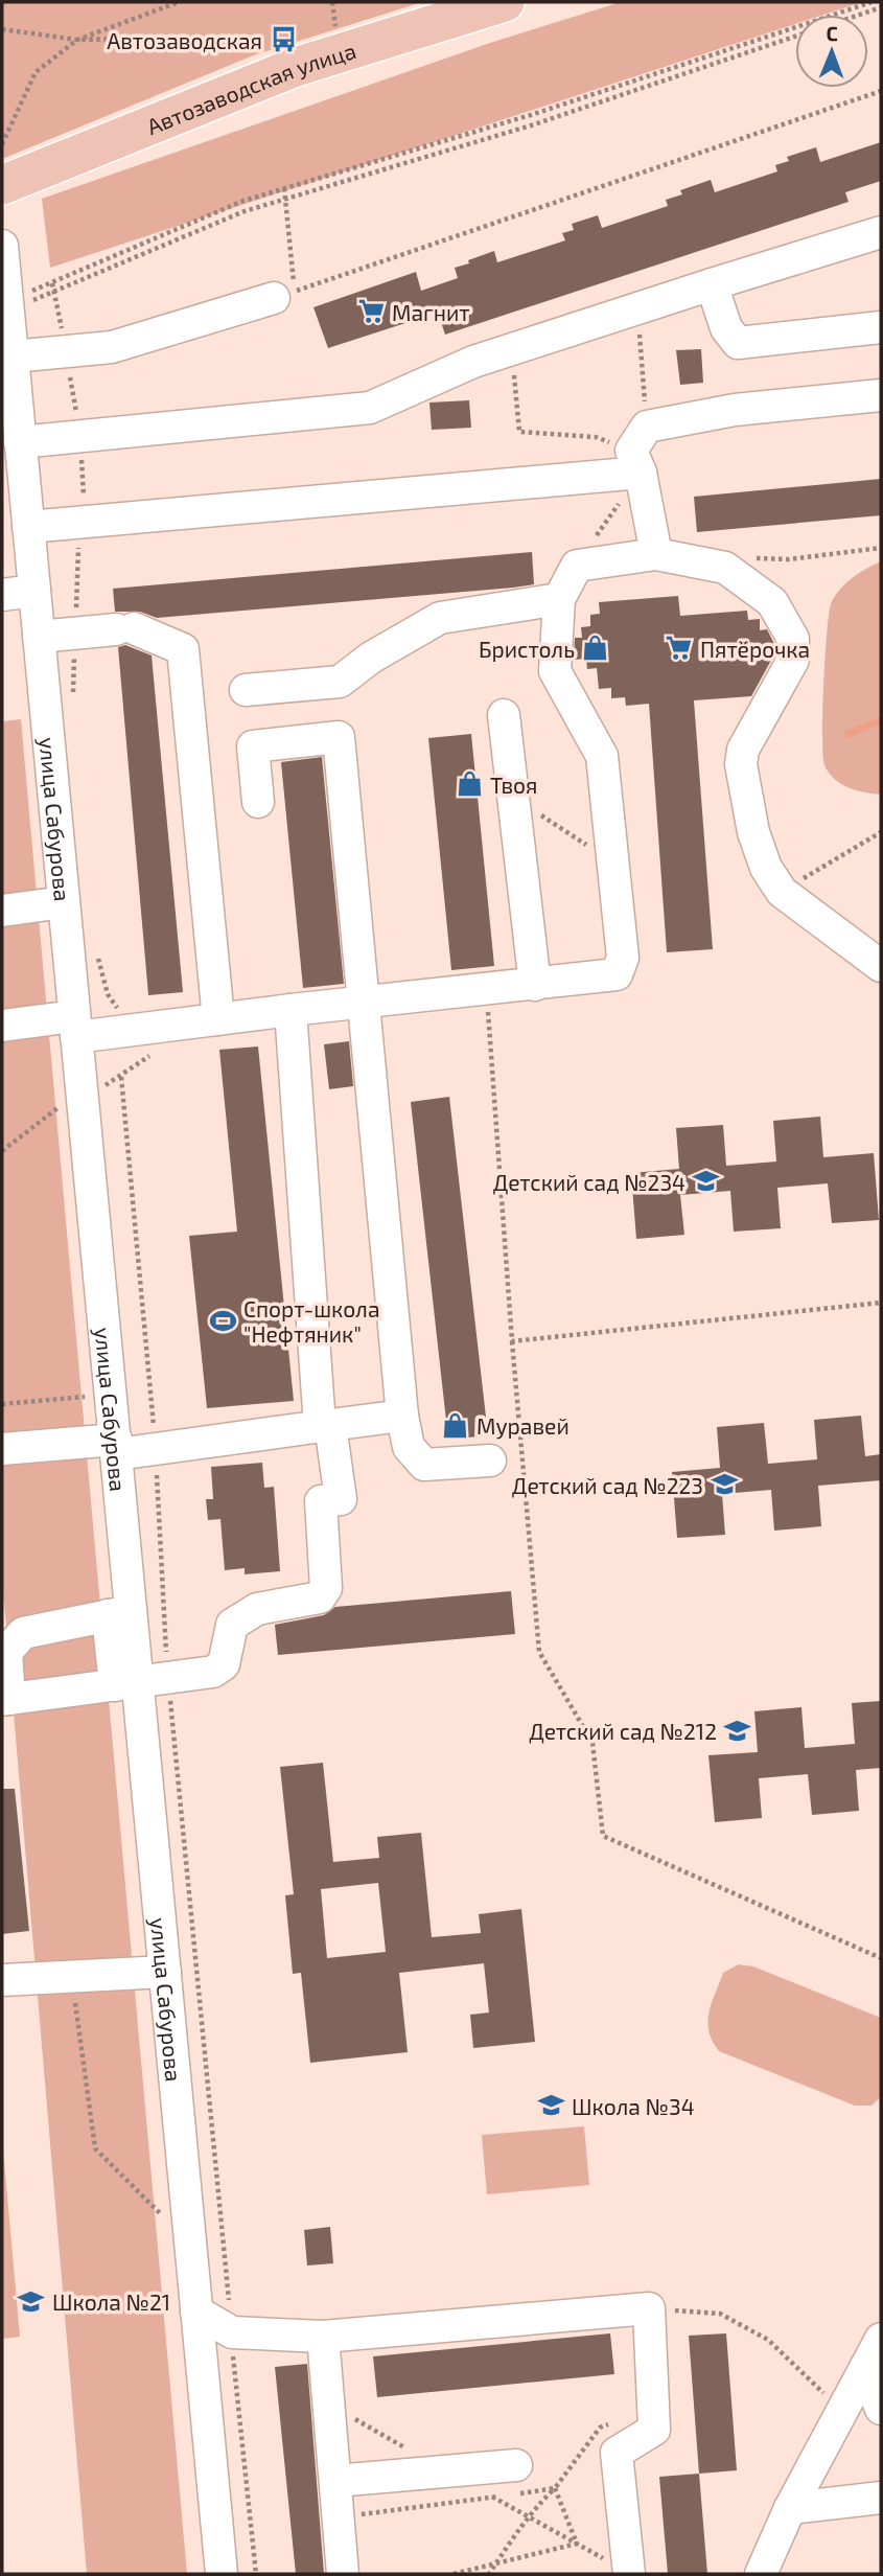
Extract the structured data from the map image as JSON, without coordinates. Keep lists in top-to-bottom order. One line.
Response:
{"streets":{"main road":["Автозаводская улица"],"street":["улица Сабурова"]},"places":{"bus stop":["Автозаводская"],"supermarket":["Магнит","Пятёрочка"],"shop":["Бристоль","Твоя","Муравей"],"school or university":["Детский сад №234","Детский сад №223","Детский сад №212","Школа №34","Школа №21"],"sports":["Спорт-школа \"Нефтяник\""]},"north":"top"}
